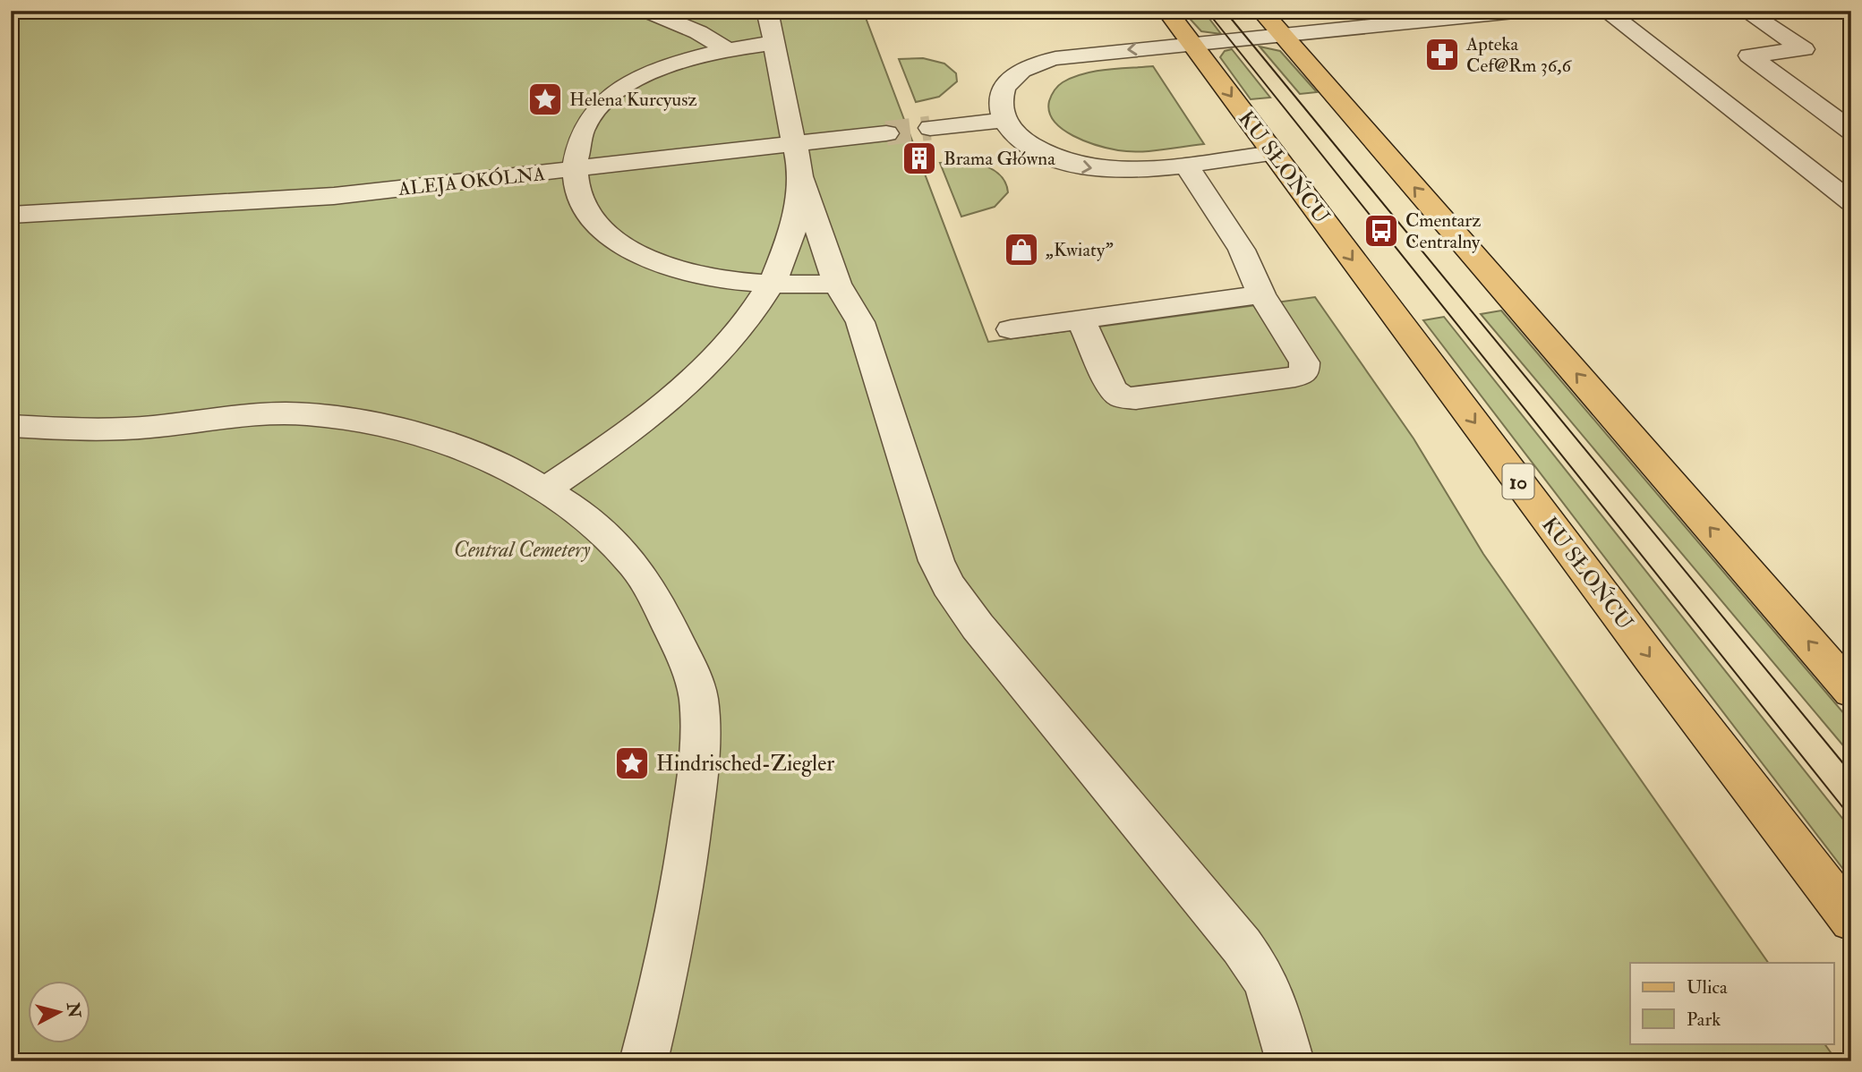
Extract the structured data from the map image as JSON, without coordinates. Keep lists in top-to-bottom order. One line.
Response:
{"streets":{"main road":["KU SŁOŃCU","10"],"street":["ALEJA OKÓLNA"]},"parks":["Central Cemetery"],"places":{"pharmacy":["Apteka Cef@Rm 36,6"],"place":["Helena Kurcyusz","Hindrisched-Ziegler"],"building":["Brama Główna"],"bus stop":["Cmentarz Centralny"],"shop":["„Kwiaty”"]},"legend":["Ulica","Park"],"north":"right"}
